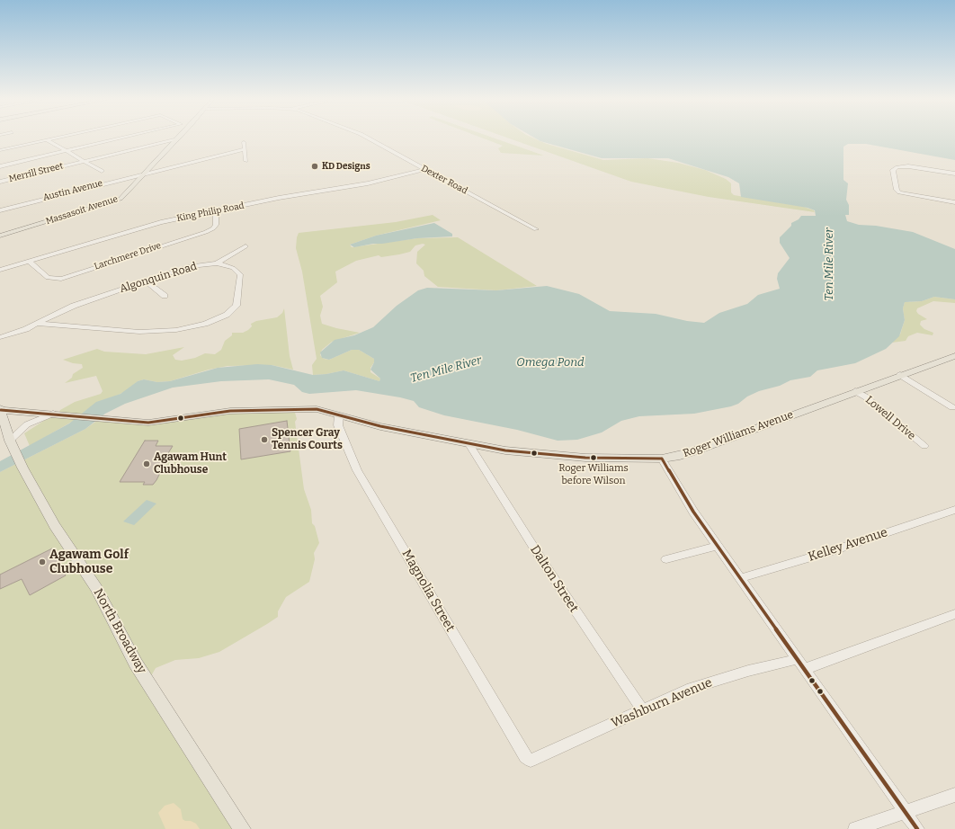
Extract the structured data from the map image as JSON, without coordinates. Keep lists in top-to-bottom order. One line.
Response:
{"streets":{"main road":["Massasoit Avenue","Roger Williams Avenue","North Broadway"],"street":["Merrill Street","Dexter Road","Austin Avenue","King Philip Road","Larchmere Drive","Algonquin Road","Lowell Drive","Kelley Avenue","Dalton Street","Magnolia Street","Washburn Avenue"]},"crossings":[["Merrill Street","Massasoit Avenue"],["Dexter Road","King Philip Road"],["Austin Avenue","Massasoit Avenue"],["King Philip Road","Larchmere Drive"],["Lowell Drive","Roger Williams Avenue"],["Roger Williams Avenue","Dalton Street"],["Roger Williams Avenue","Magnolia Street"],["Roger Williams Avenue","North Broadway"],["Dalton Street","Washburn Avenue"],["Magnolia Street","Washburn Avenue"]],"water":["Ten Mile River","Omega Pond"],"places":["KD Designs","Spencer Gray Tennis Courts","Roger Williams before Wilson","Agawam Hunt Clubhouse","Agawam Golf Clubhouse"]}
